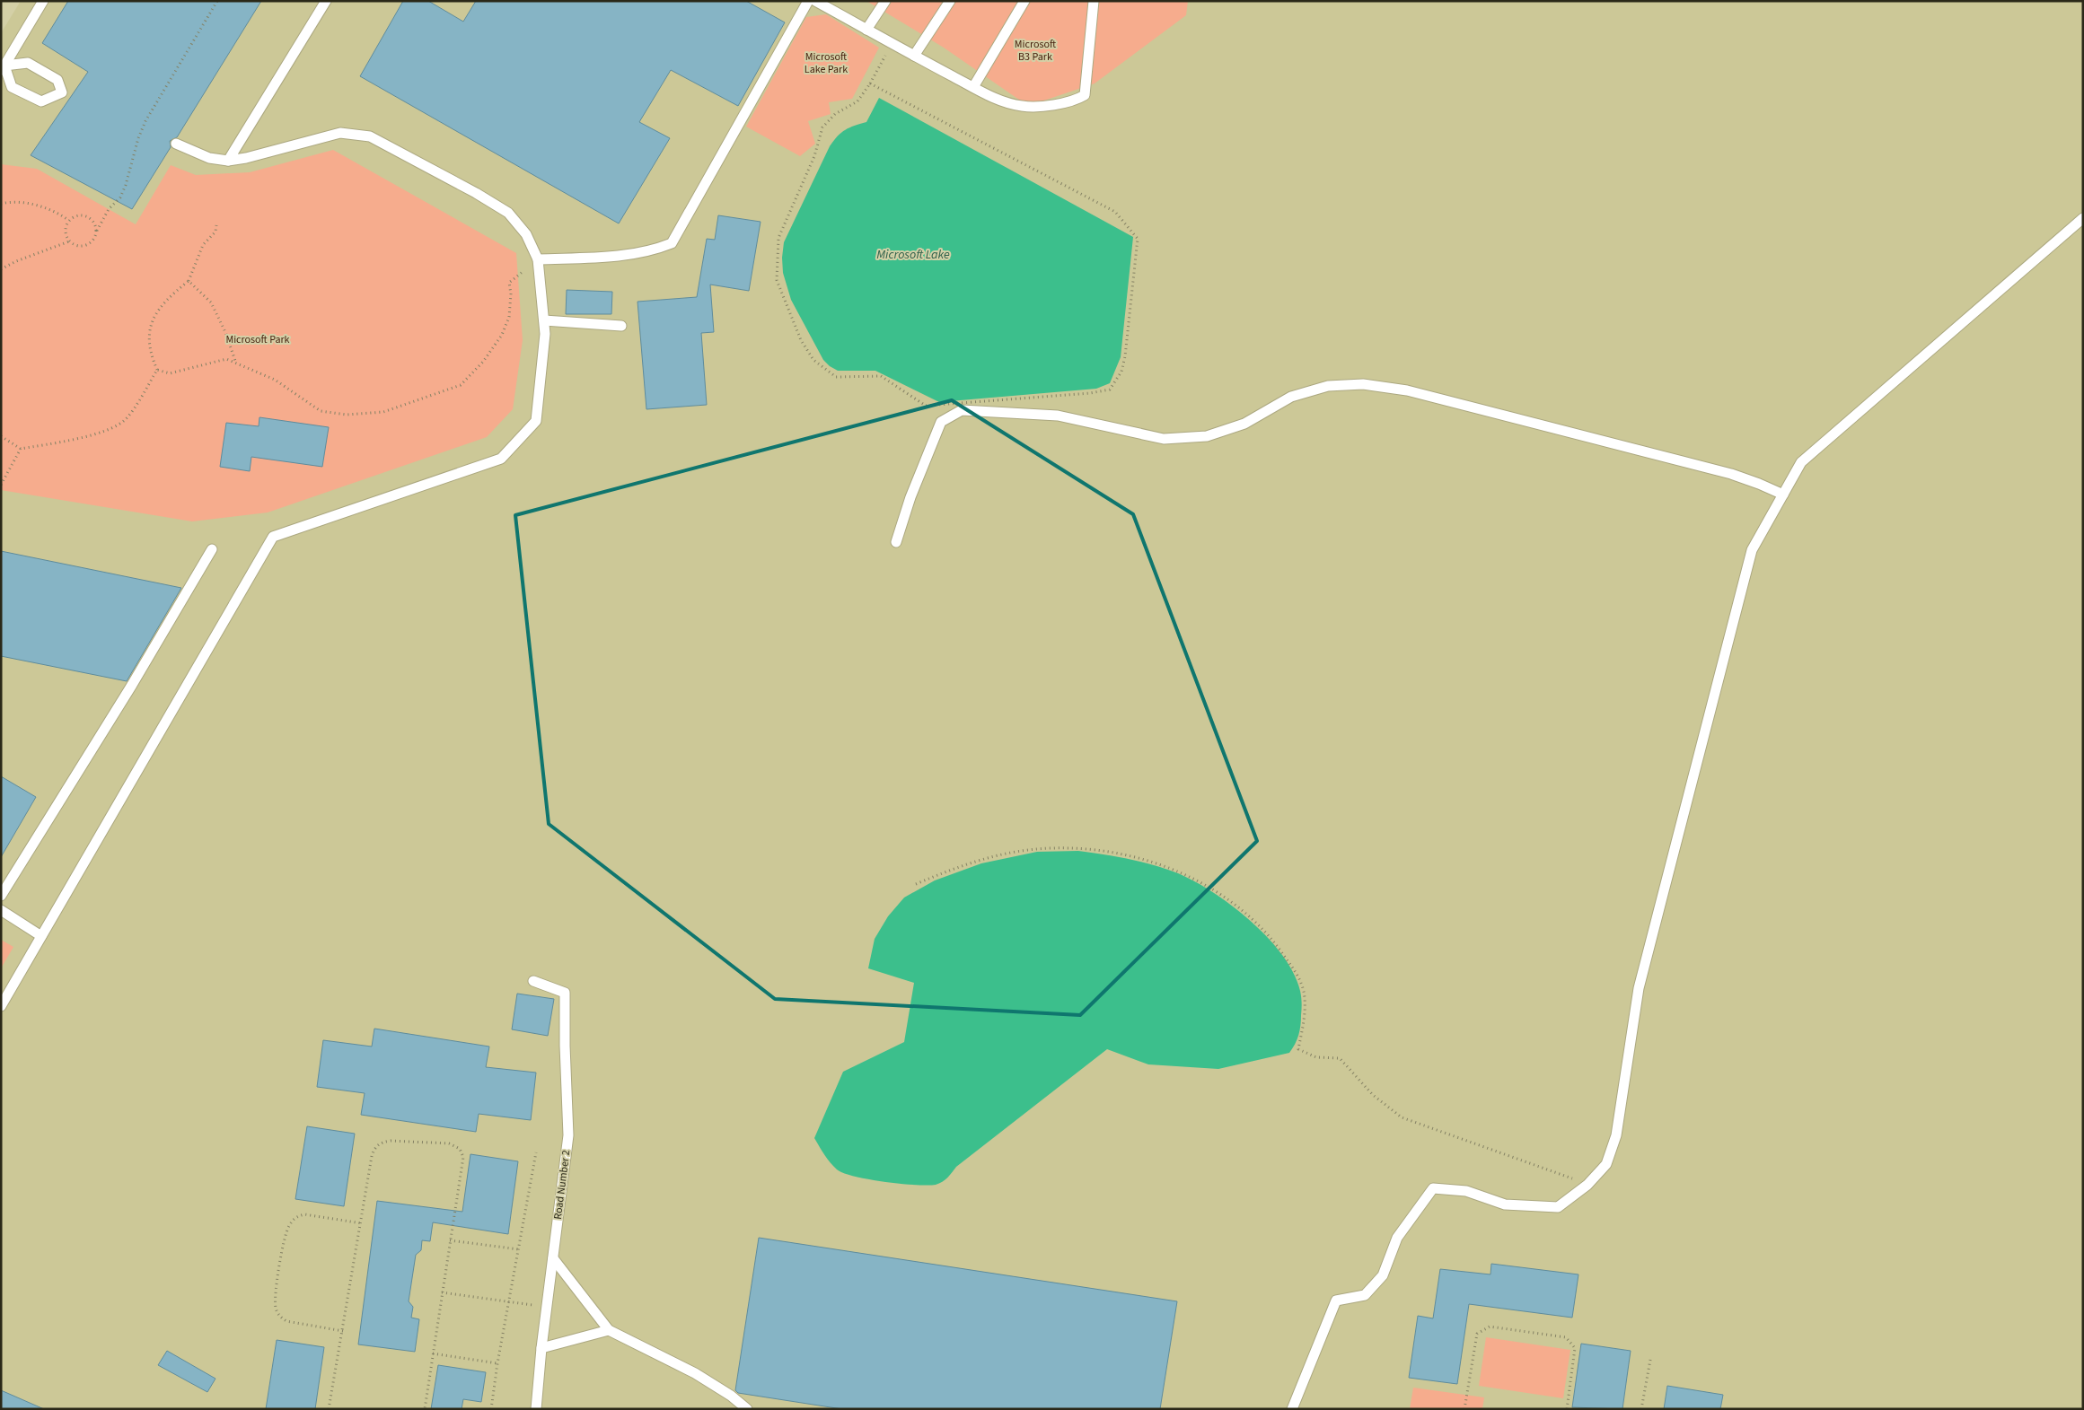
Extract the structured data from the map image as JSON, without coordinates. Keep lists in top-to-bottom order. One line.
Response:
{"streets":{"lane":["Road Number 2"]},"water":["Microsoft Lake"],"parks":["Microsoft B3 Park","Microsoft Lake Park","Microsoft Park"]}
